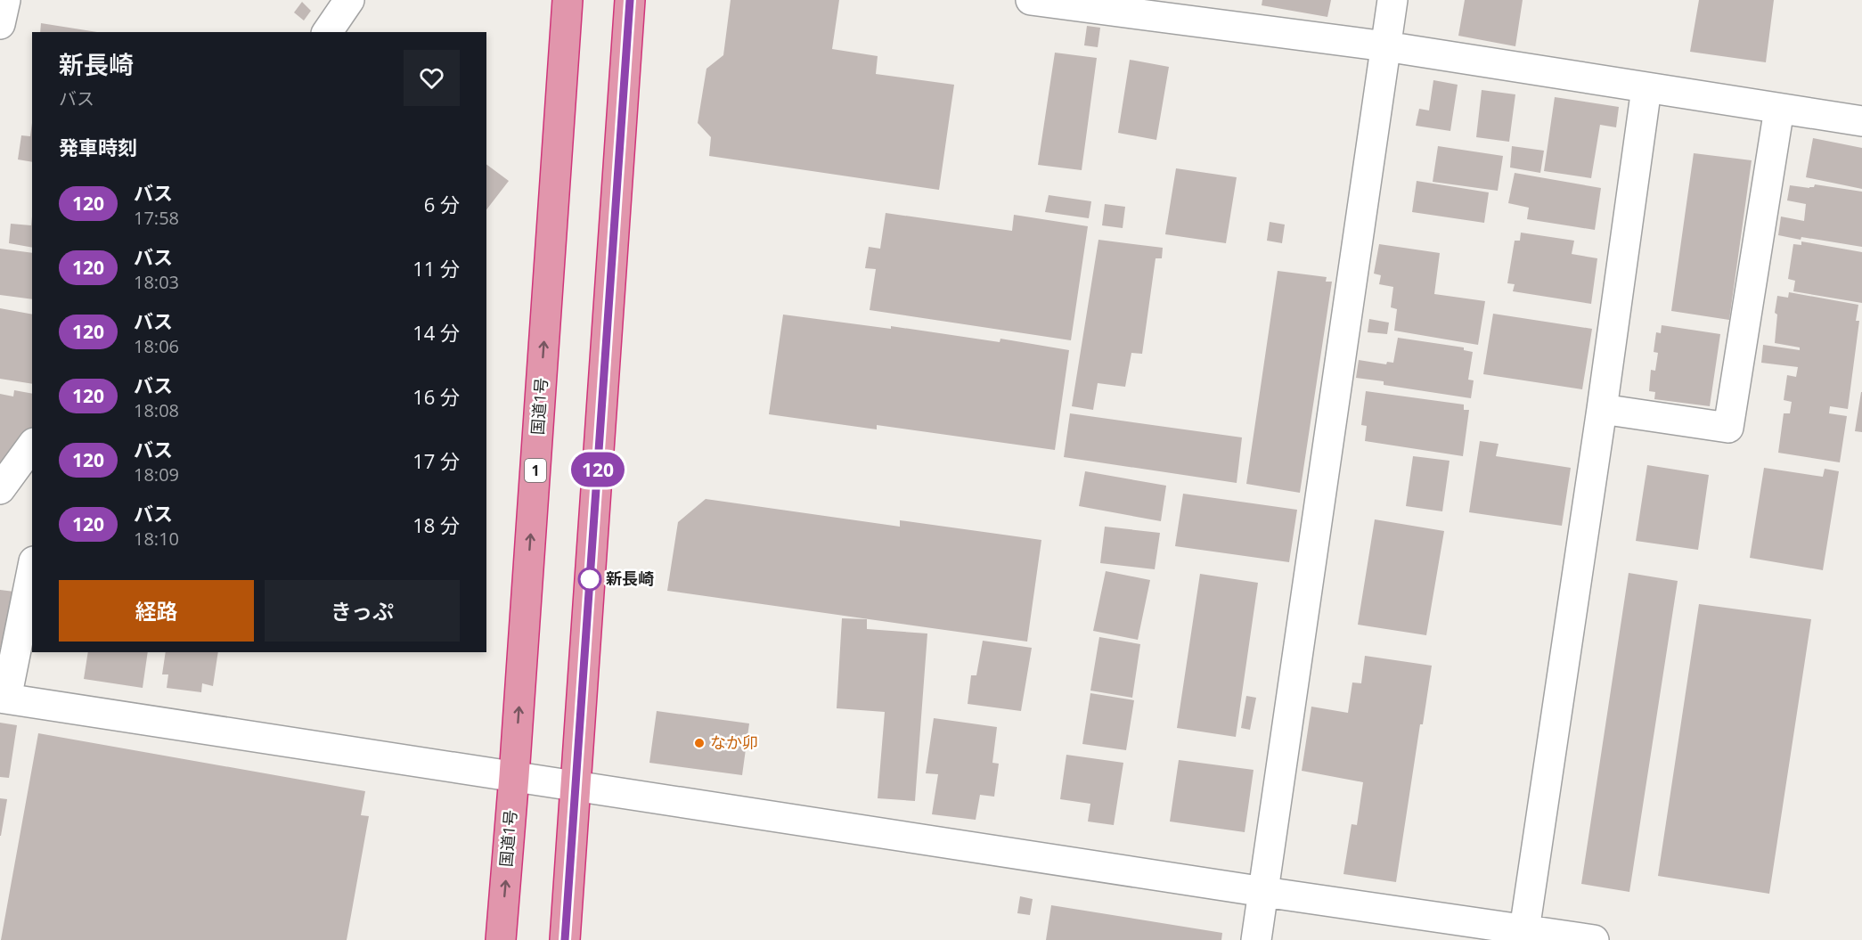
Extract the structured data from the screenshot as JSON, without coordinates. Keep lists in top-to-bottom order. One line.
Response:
{"streets":{"highway":["国道1号","1"]},"places":["新長崎","なか卯"],"lines":["bus line 120"],"page":{"on_map":"120","heading":[["新長崎","バス"],"発車時刻"],"list":[{"mark":"120","name":"バス","note":"17:58","value":"6 分"},{"mark":"120","name":"バス","note":"18:03","value":"11 分"},{"mark":"120","name":"バス","note":"18:06","value":"14 分"},{"mark":"120","name":"バス","note":"18:08","value":"16 分"},{"mark":"120","name":"バス","note":"18:09","value":"17 分"},{"mark":"120","name":"バス","note":"18:10","value":"18 分"}],"buttons":["経路","きっぷ"]}}
